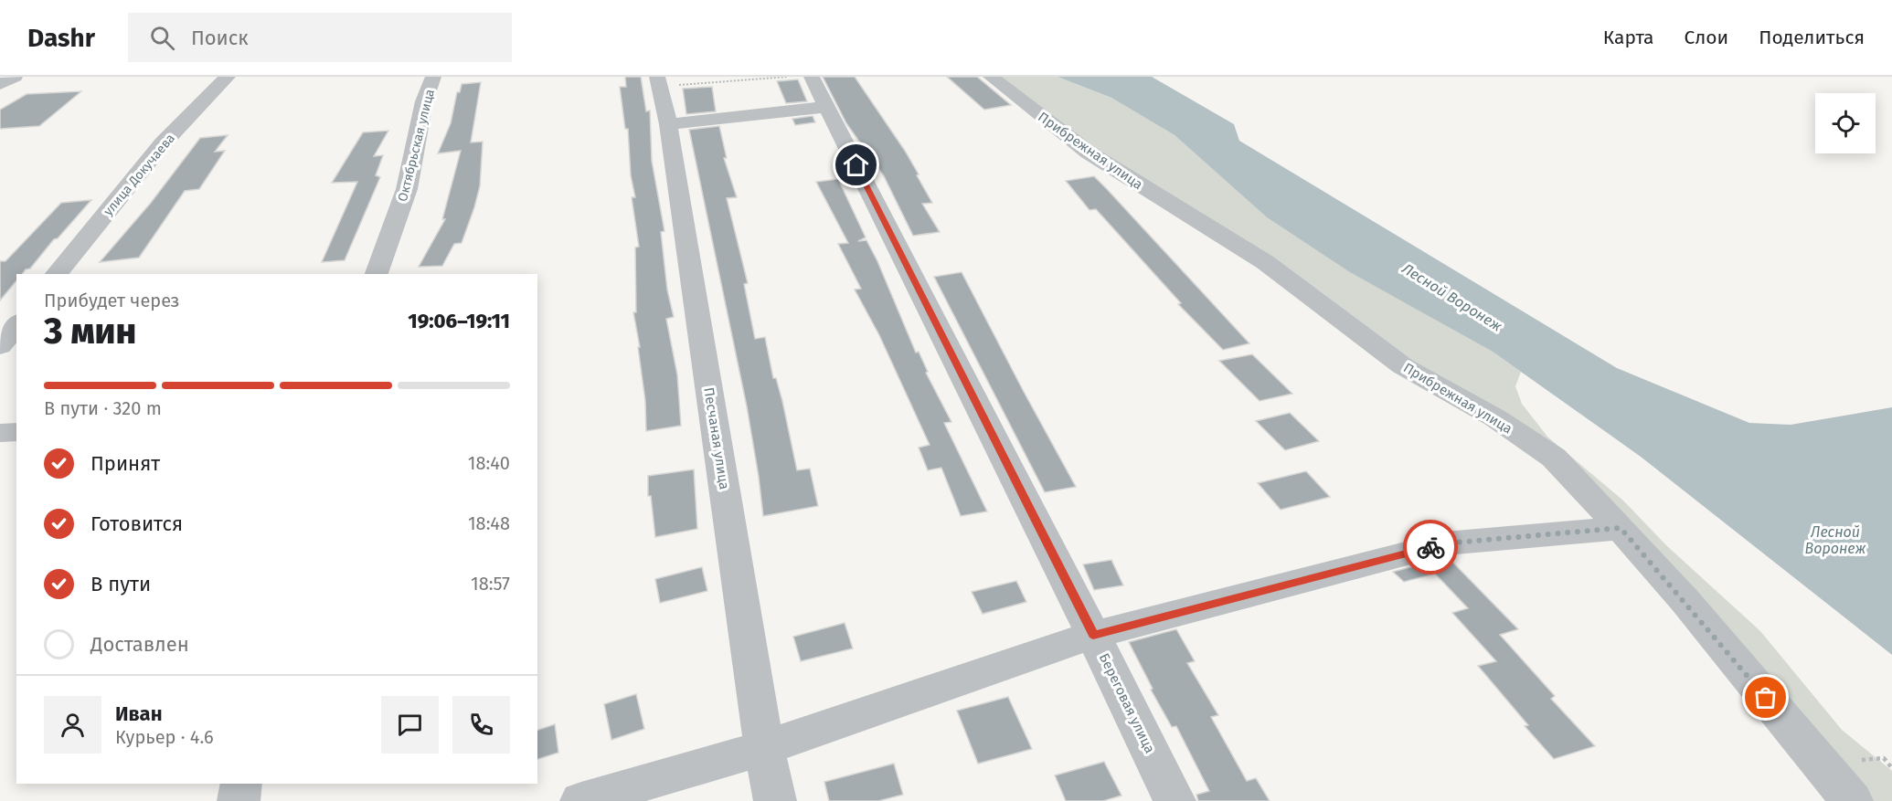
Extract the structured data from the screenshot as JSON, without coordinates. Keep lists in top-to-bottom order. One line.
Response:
{"streets":{"street":["Октябрьская улица","Прибрежная улица","улица Докучаева","Песчаная улица","Береговая улица"]},"water":["Лесной Воронеж"],"page":{"header":"Dashr","search":"Поиск","nav":["Карта","Слои","Поделиться"],"heading":["3 мин","Прибудет через","19:06–19:11"],"panel":["Иван","Курьер · 4.6"],"bar":"В пути · 320 m","list":[["Принят","18:40"],["Готовится","18:48"],["В пути","18:57"],"Доставлен"]}}
